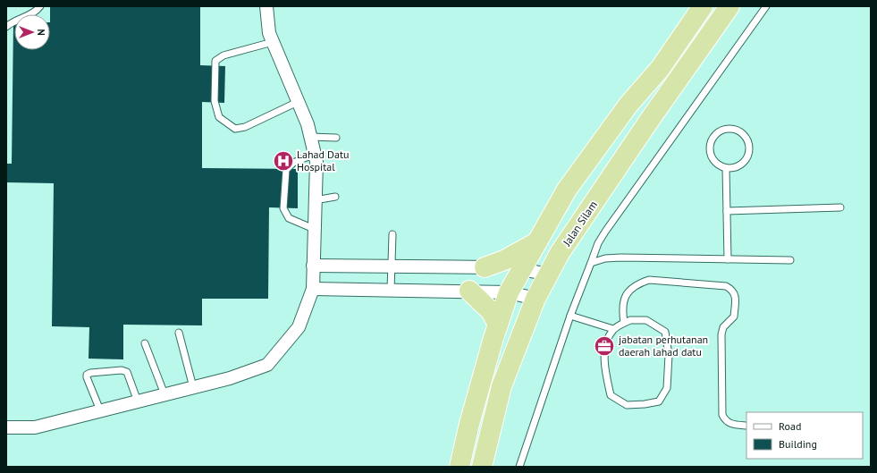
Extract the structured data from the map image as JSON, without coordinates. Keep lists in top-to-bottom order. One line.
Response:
{"streets":{"highway":["Jalan Silam"]},"places":{"hospital":["Lahad Datu Hospital"],"office":["jabatan perhutanan daerah lahad datu"]},"legend":["Road","Building"],"north":"right"}
